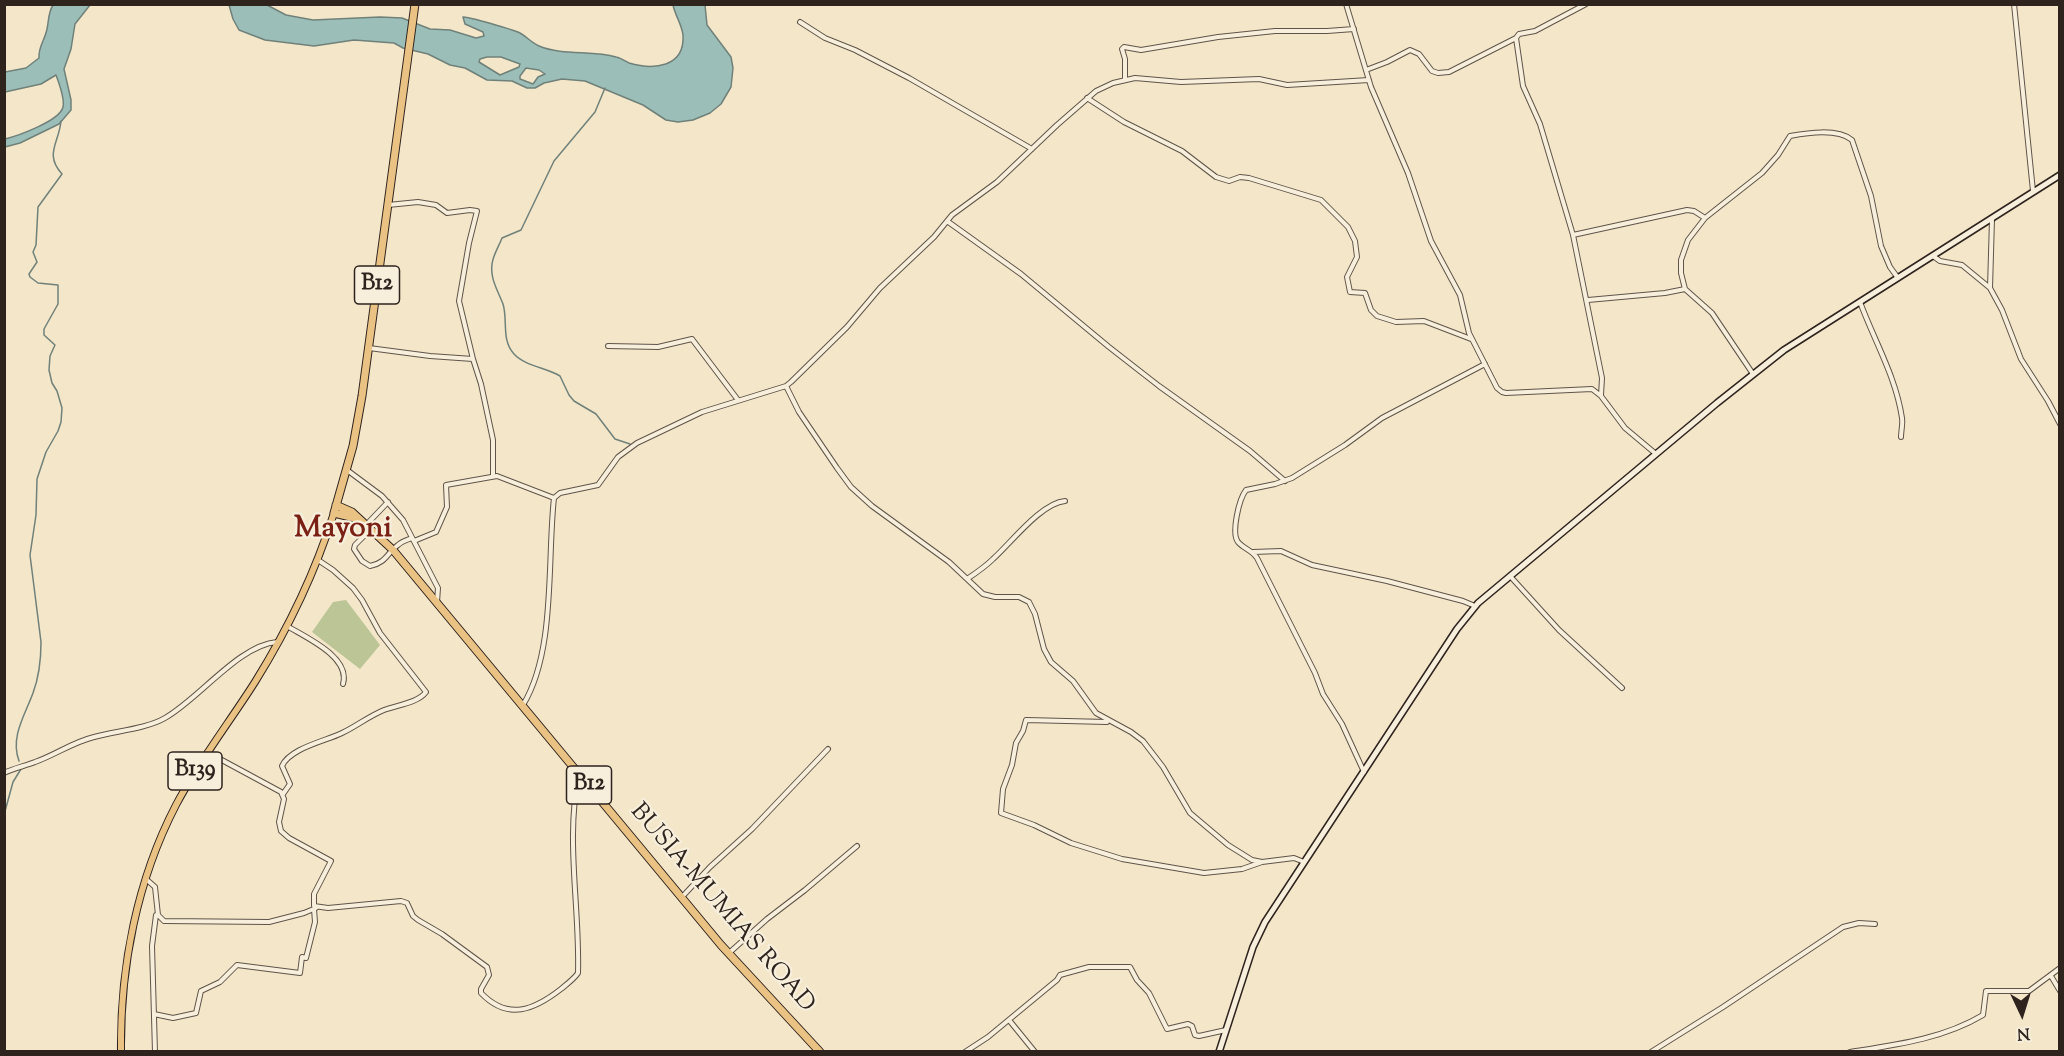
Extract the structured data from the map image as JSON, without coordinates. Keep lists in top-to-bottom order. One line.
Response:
{"streets":{"highway":["B12","BUSIA-MUMIAS ROAD"],"main road":["B139"]},"crossings":[["B12","B139"],["B12","BUSIA-MUMIAS ROAD"],["B139","BUSIA-MUMIAS ROAD"]],"districts":["Mayoni"],"north":"bottom"}
